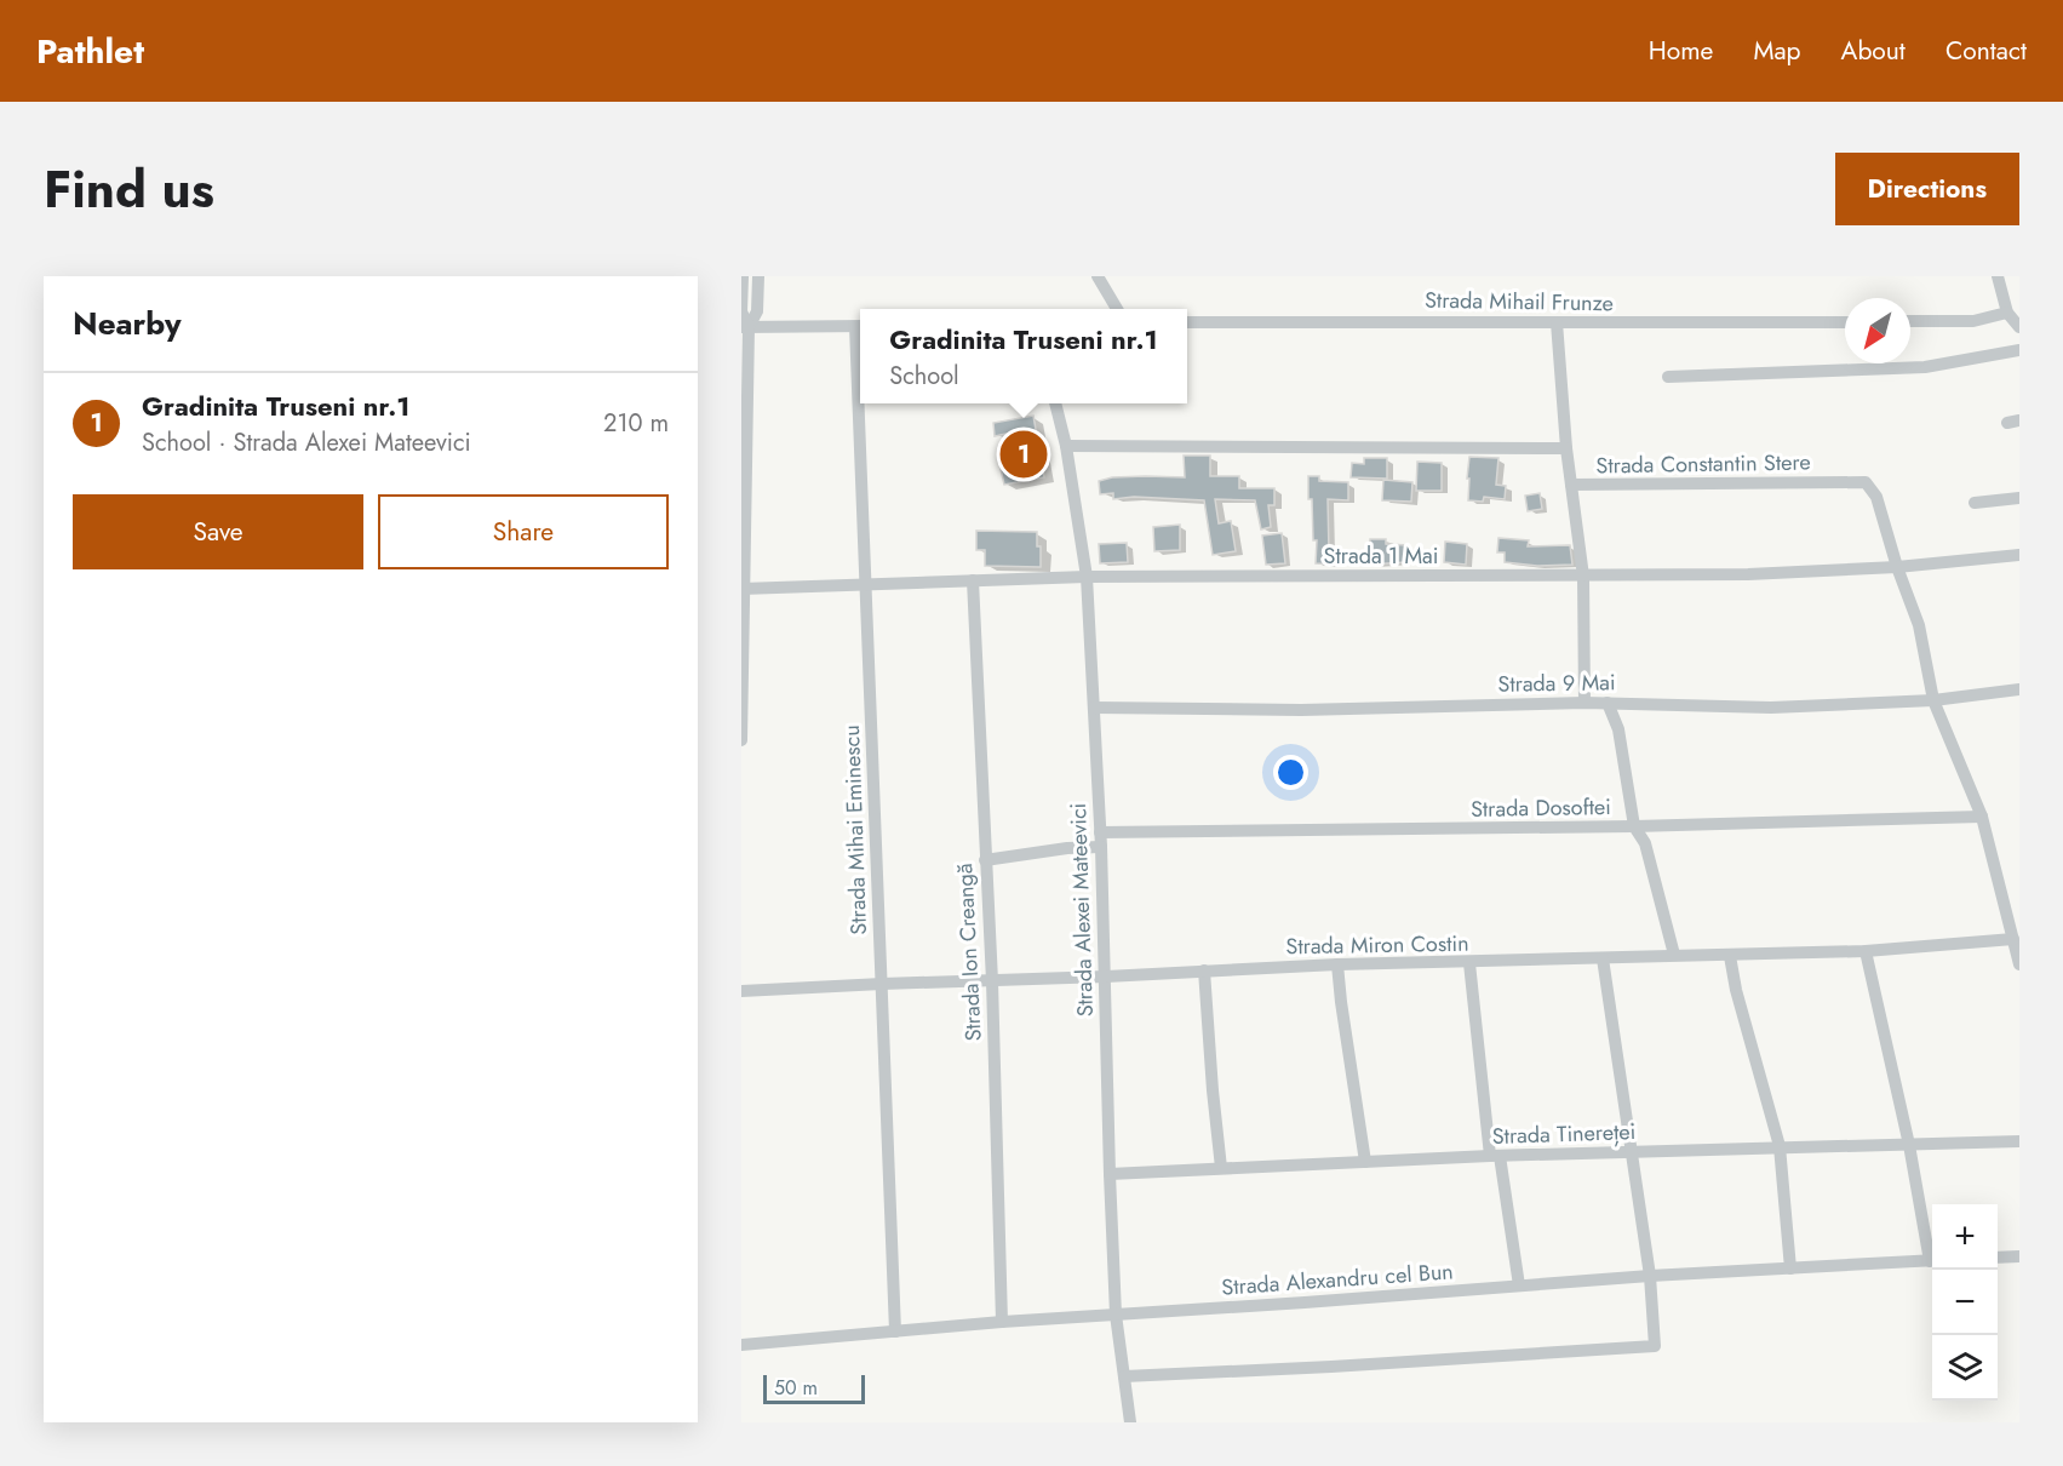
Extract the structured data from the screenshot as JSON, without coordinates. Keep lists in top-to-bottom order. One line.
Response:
{"streets":{"street":["Strada Mihail Frunze","Strada Constantin Stere","Strada 1 Mai","Strada 9 Mai","Strada Dosoftei","Strada Mihai Eminescu","Strada Alexei Mateevici","Strada Miron Costin","Strada Ion Creangă","Strada Tinereței","Strada Alexandru cel Bun"]},"crossings":[["Strada Constantin Stere","Strada 1 Mai"],["Strada Constantin Stere","Strada 9 Mai"],["Strada Constantin Stere","Strada Dosoftei"],["Strada Constantin Stere","Strada Alexei Mateevici"],["Strada Constantin Stere","Strada Miron Costin"],["Strada 1 Mai","Strada Mihai Eminescu"],["Strada 1 Mai","Strada Alexei Mateevici"],["Strada 1 Mai","Strada Ion Creangă"],["Strada 9 Mai","Strada Alexei Mateevici"],["Strada Dosoftei","Strada Alexei Mateevici"],["Strada Mihai Eminescu","Strada Miron Costin"],["Strada Mihai Eminescu","Strada Alexandru cel Bun"],["Strada Alexei Mateevici","Strada Miron Costin"],["Strada Alexei Mateevici","Strada Tinereței"],["Strada Alexei Mateevici","Strada Alexandru cel Bun"],["Strada Miron Costin","Strada Ion Creangă"],["Strada Ion Creangă","Strada Alexandru cel Bun"]],"scale_bar":"50 m","north":"bottom left","page":{"header":"Pathlet","nav":["Home","Map","About","Contact"],"title":"Find us","buttons":["Directions",["Save","Share"]],"heading":"Nearby","popup":["Gradinita Truseni nr.1","School"],"list":[{"mark":"1","name":"Gradinita Truseni nr.1","note":"School · Strada Alexei Mateevici","value":"210 m"}],"pins":"1","map_buttons":["+","−"],"scale":"50 m"}}
